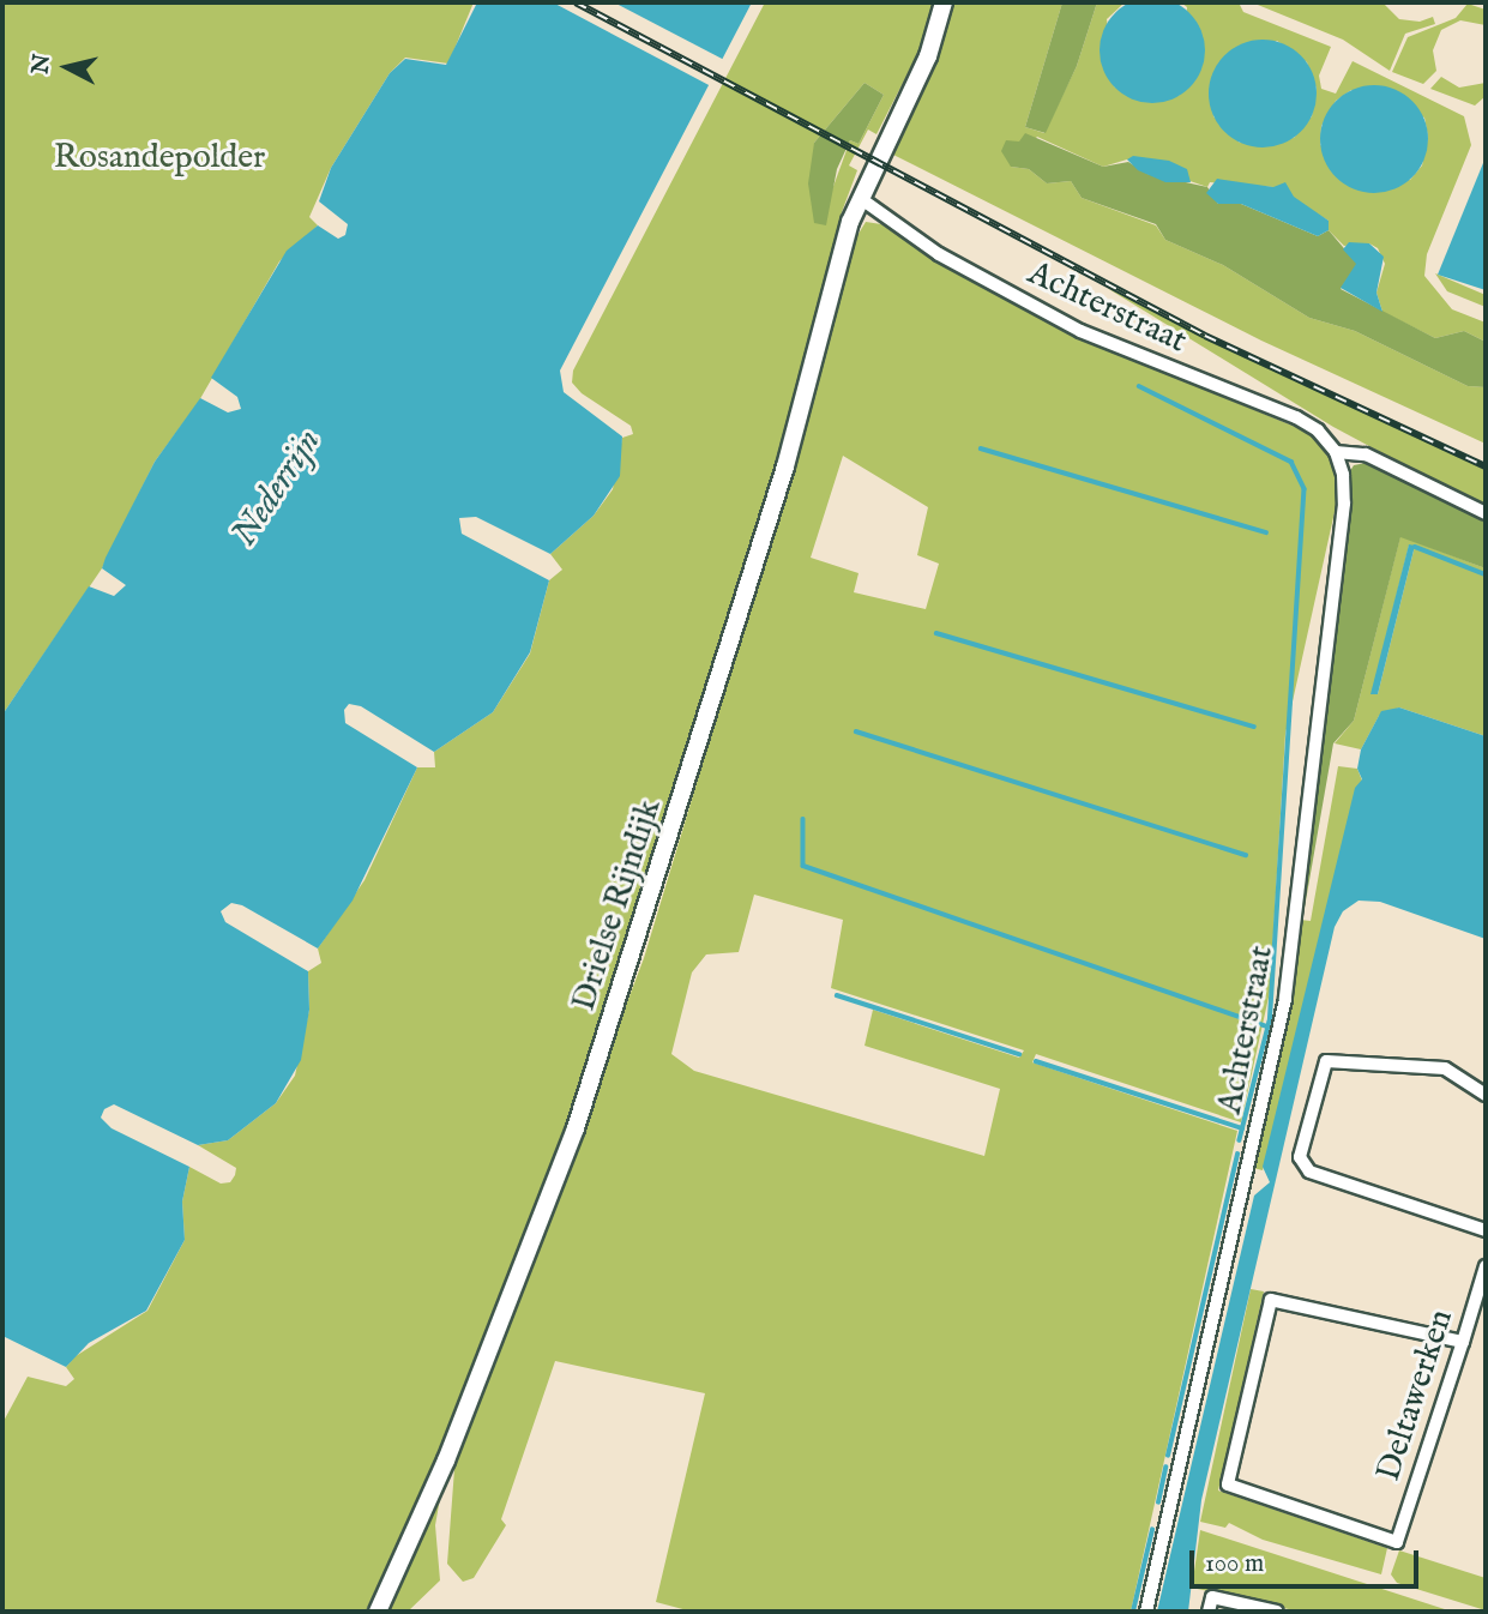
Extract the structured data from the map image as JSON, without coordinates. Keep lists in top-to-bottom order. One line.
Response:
{"streets":{"street":["Achterstraat","Drielse Rijndijk","Deltawerken"]},"crossings":[["Achterstraat","Drielse Rijndijk"]],"water":["Nederrijn"],"parks":["Rosandepolder"],"scale_bar":"100 m","north":"left"}
